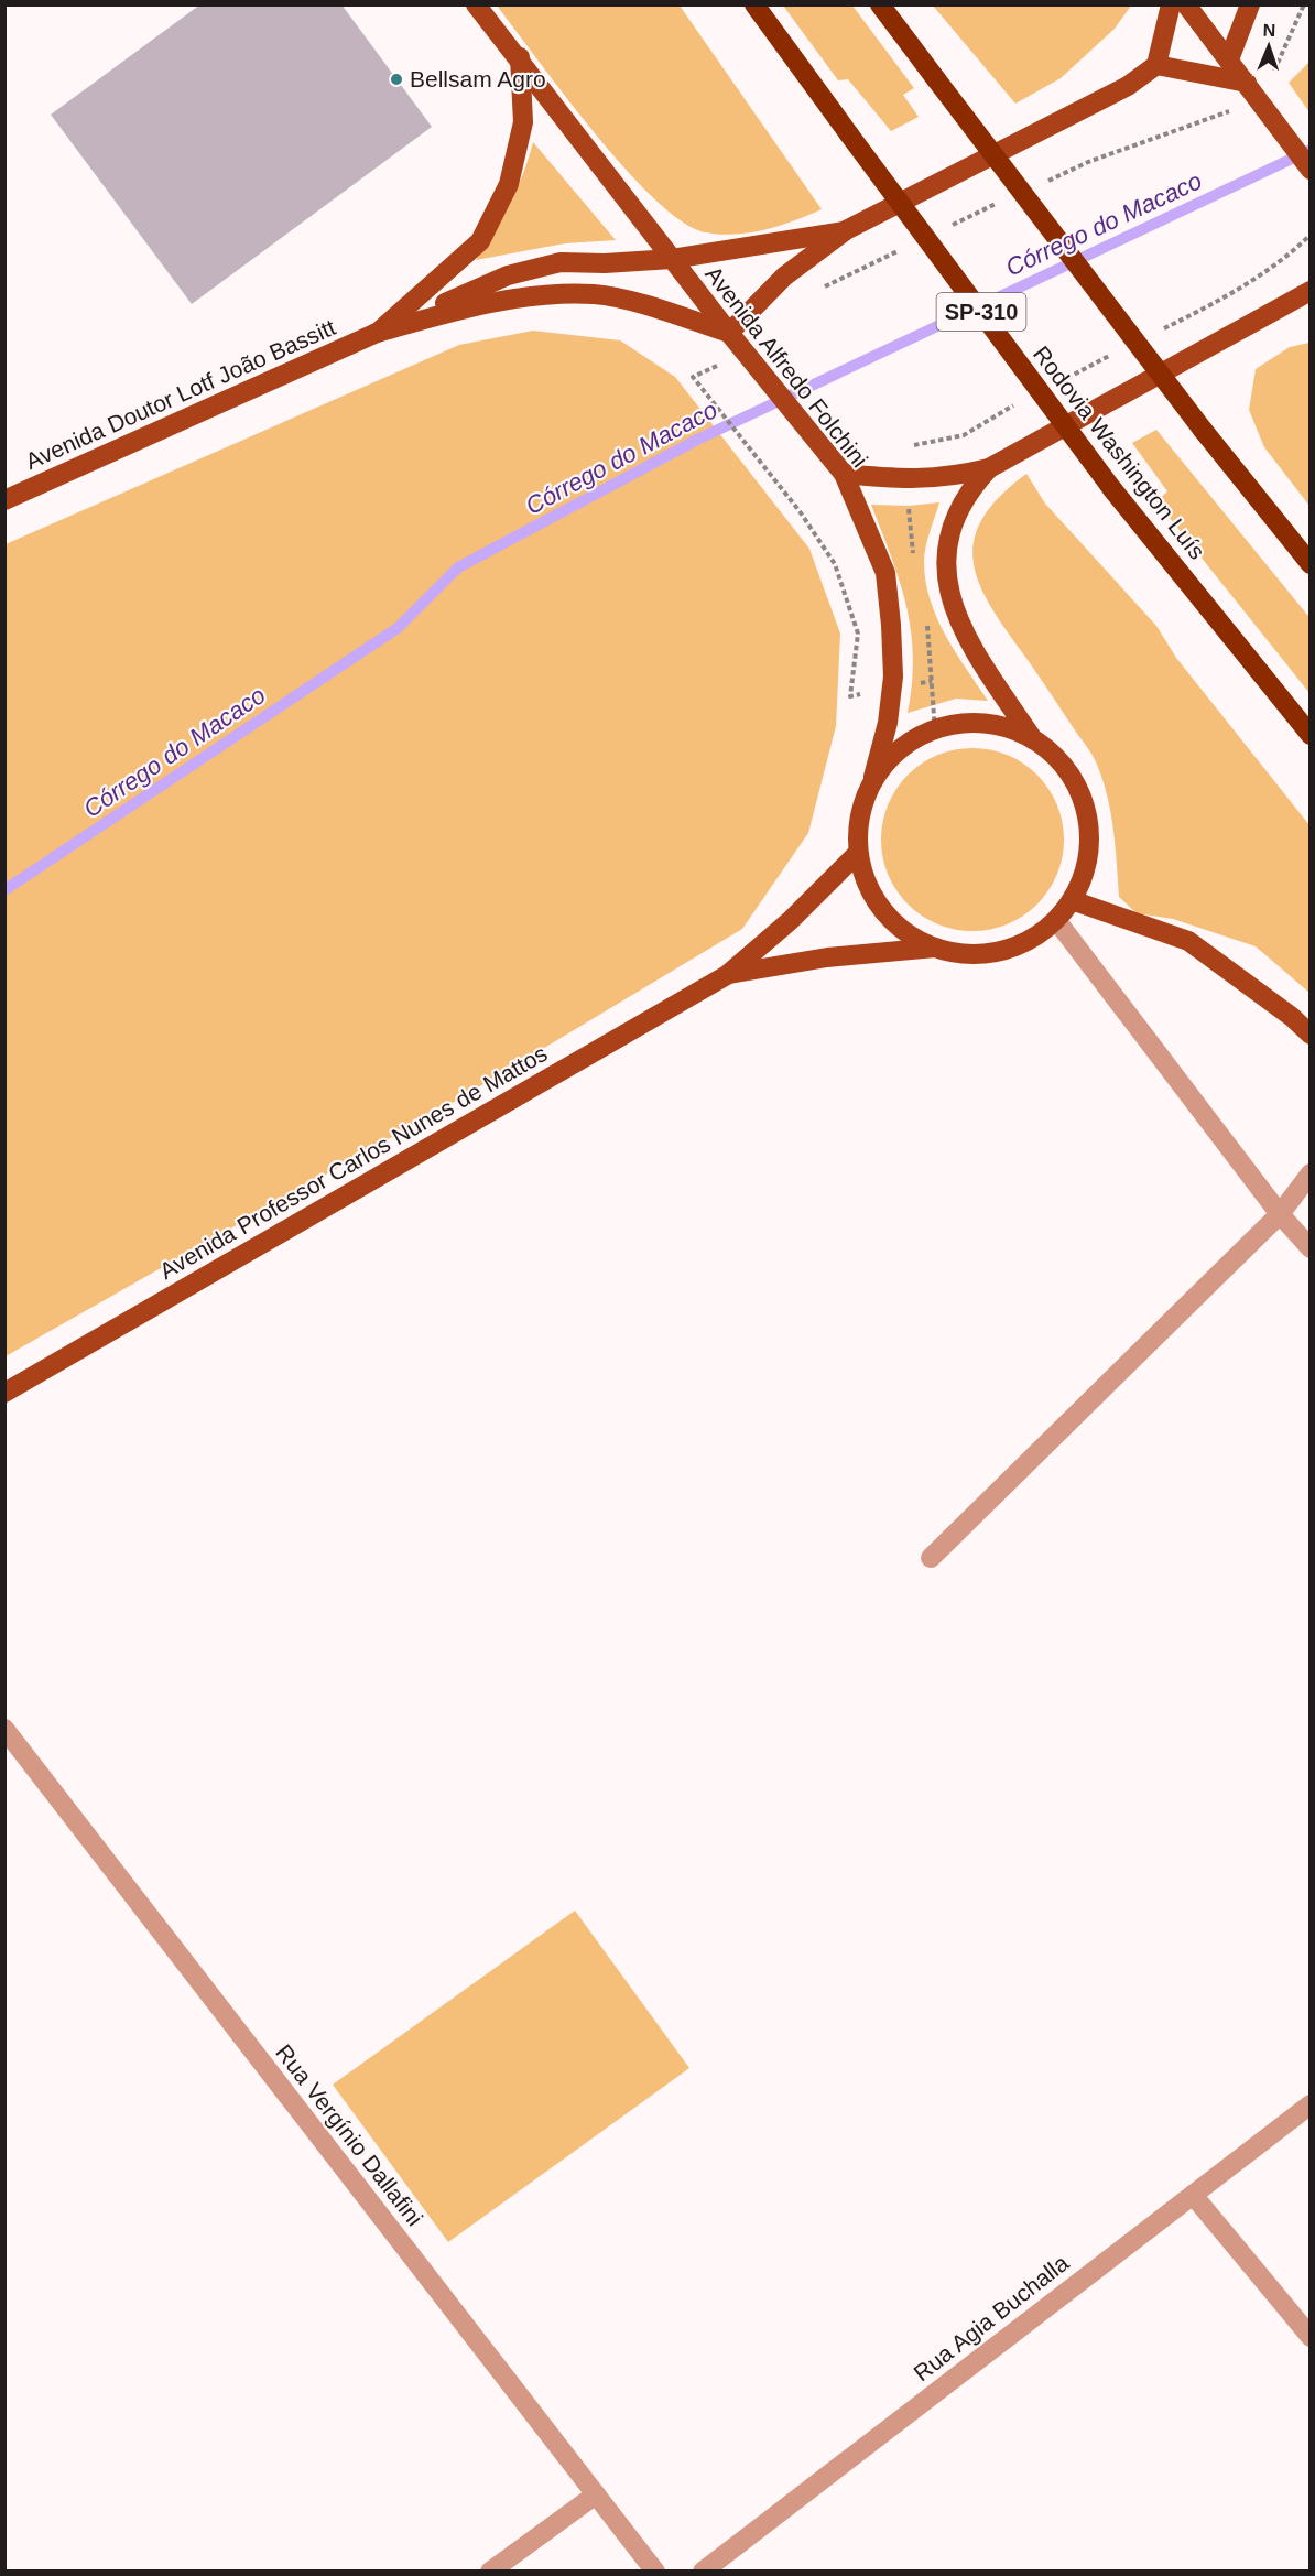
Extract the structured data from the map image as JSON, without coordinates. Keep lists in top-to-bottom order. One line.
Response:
{"streets":{"highway":["SP-310","Rodovia Washington Luís"],"main road":["Avenida Alfredo Folchini","Avenida Doutor Lotf João Bassitt","Avenida Professor Carlos Nunes de Mattos"],"street":["Rua Vergínio Dallafini","Rua Agia Buchalla"]},"crossings":[["Avenida Alfredo Folchini","Avenida Doutor Lotf João Bassitt"],["Avenida Alfredo Folchini","Avenida Professor Carlos Nunes de Mattos"]],"water":["Córrego do Macaco"],"places":["Bellsam Agro"],"north":"top"}
